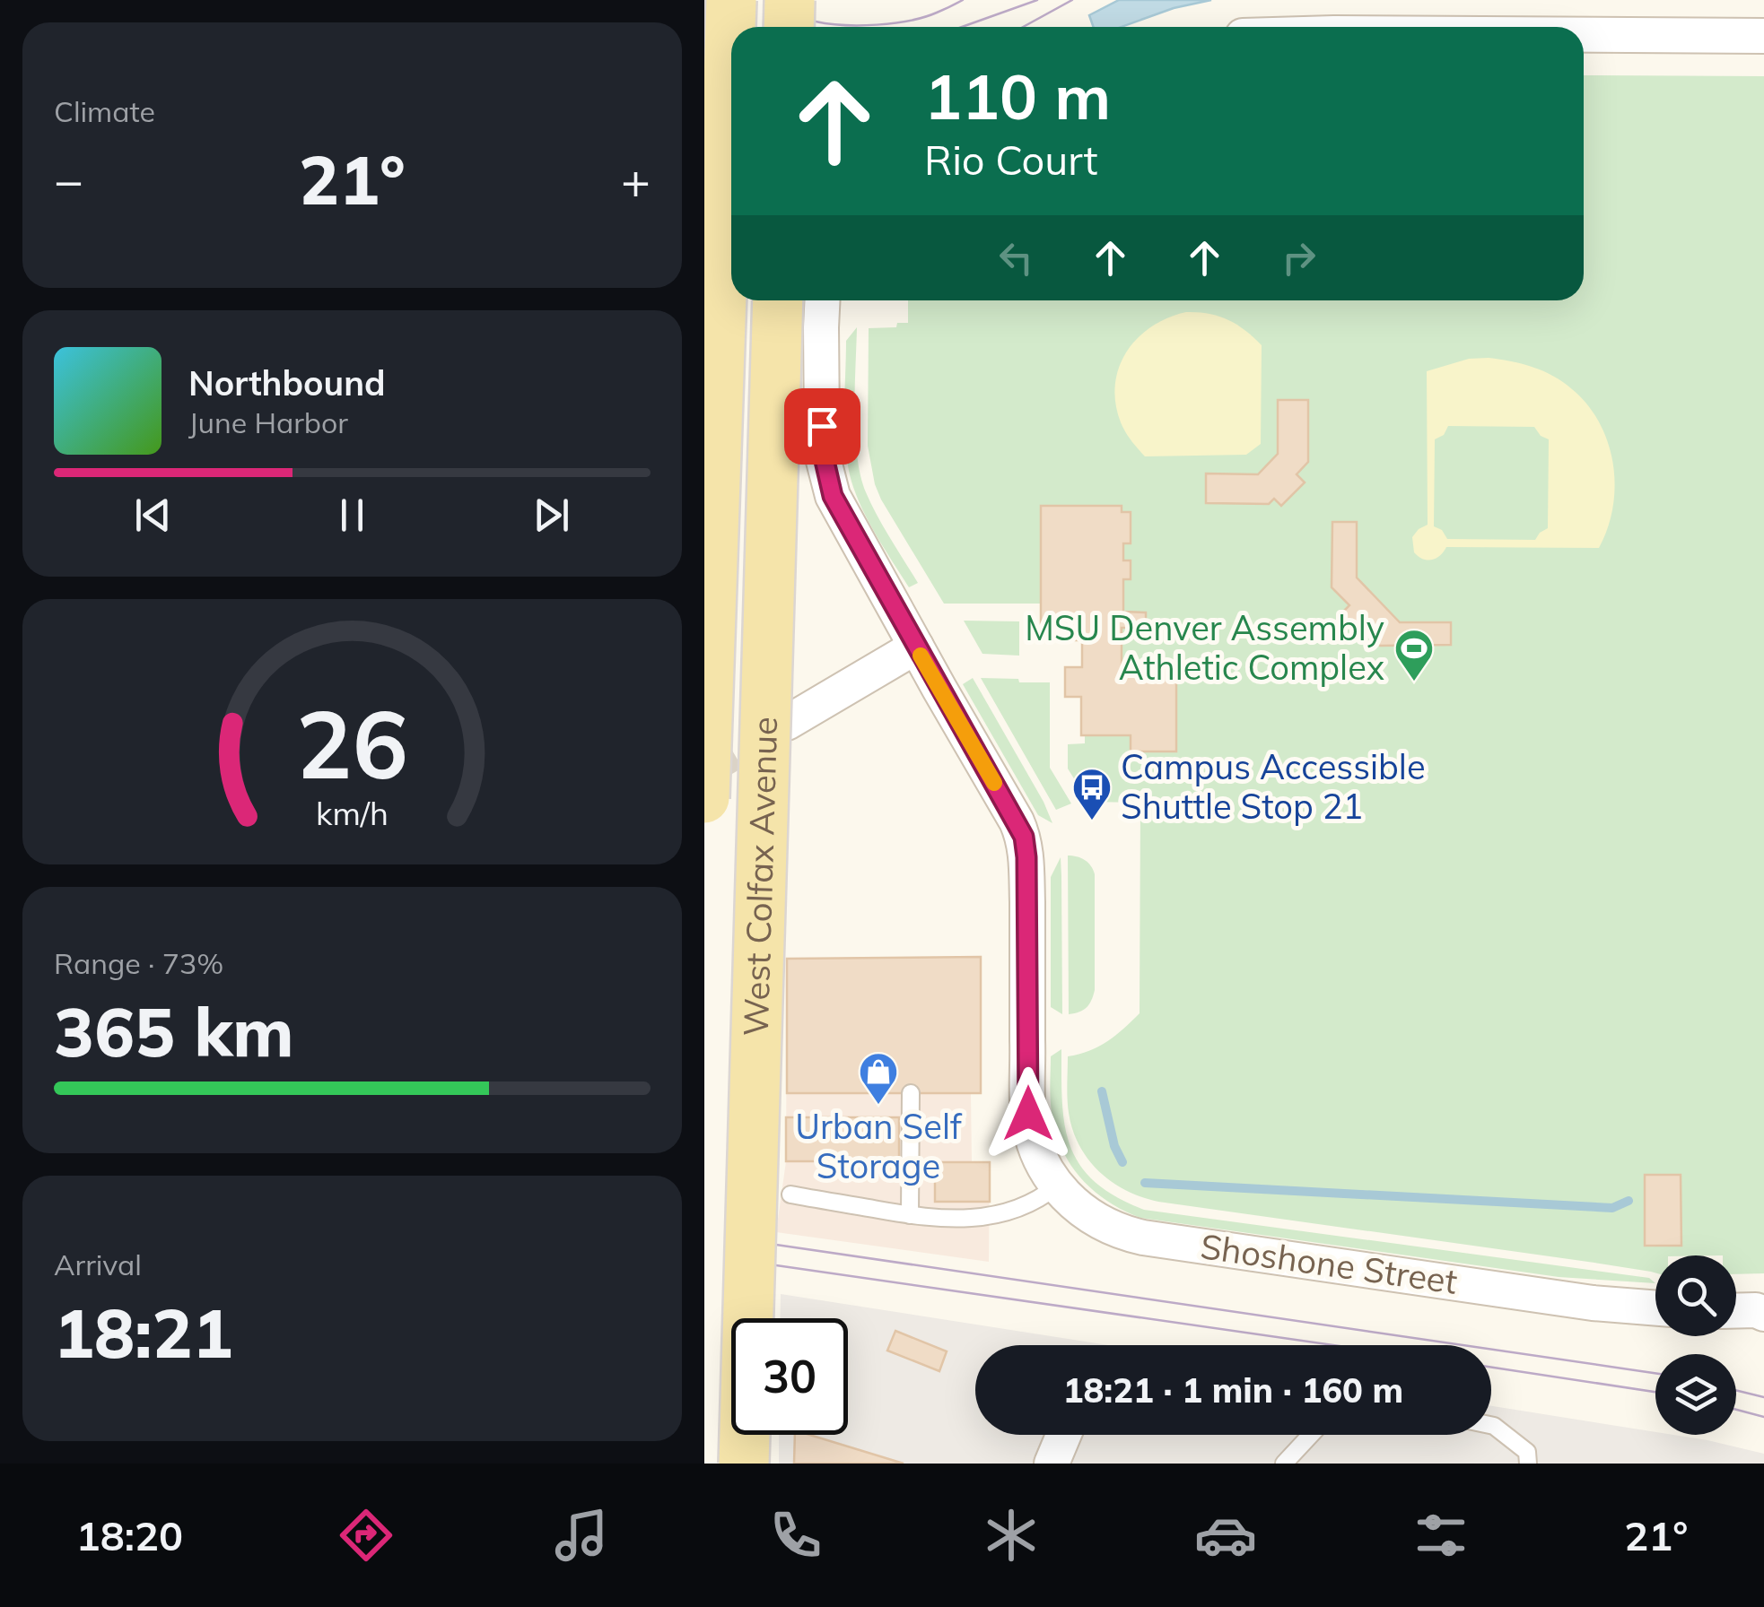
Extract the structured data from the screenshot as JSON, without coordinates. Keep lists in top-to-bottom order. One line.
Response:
{"streets":{"main road":["West Colfax Avenue"],"street":["Shoshone Street"]},"places":{"sports":["MSU Denver Assembly Athletic Complex"],"bus stop":["Campus Accessible Shuttle Stop 21"],"shop":["Urban Self Storage"]},"page":{"tile":["Climate",["Range · 73%","365 km"],["Arrival","18:21"]],"turn":["110 m","Rio Court"],"heat":["−","21°","+"],"song":["Northbound","June Harbor"],"limit":"30","trip":"18:21 · 1 min · 160 m","tabs":["18:20","21°"],"gauge":["26","km/h"]}}
